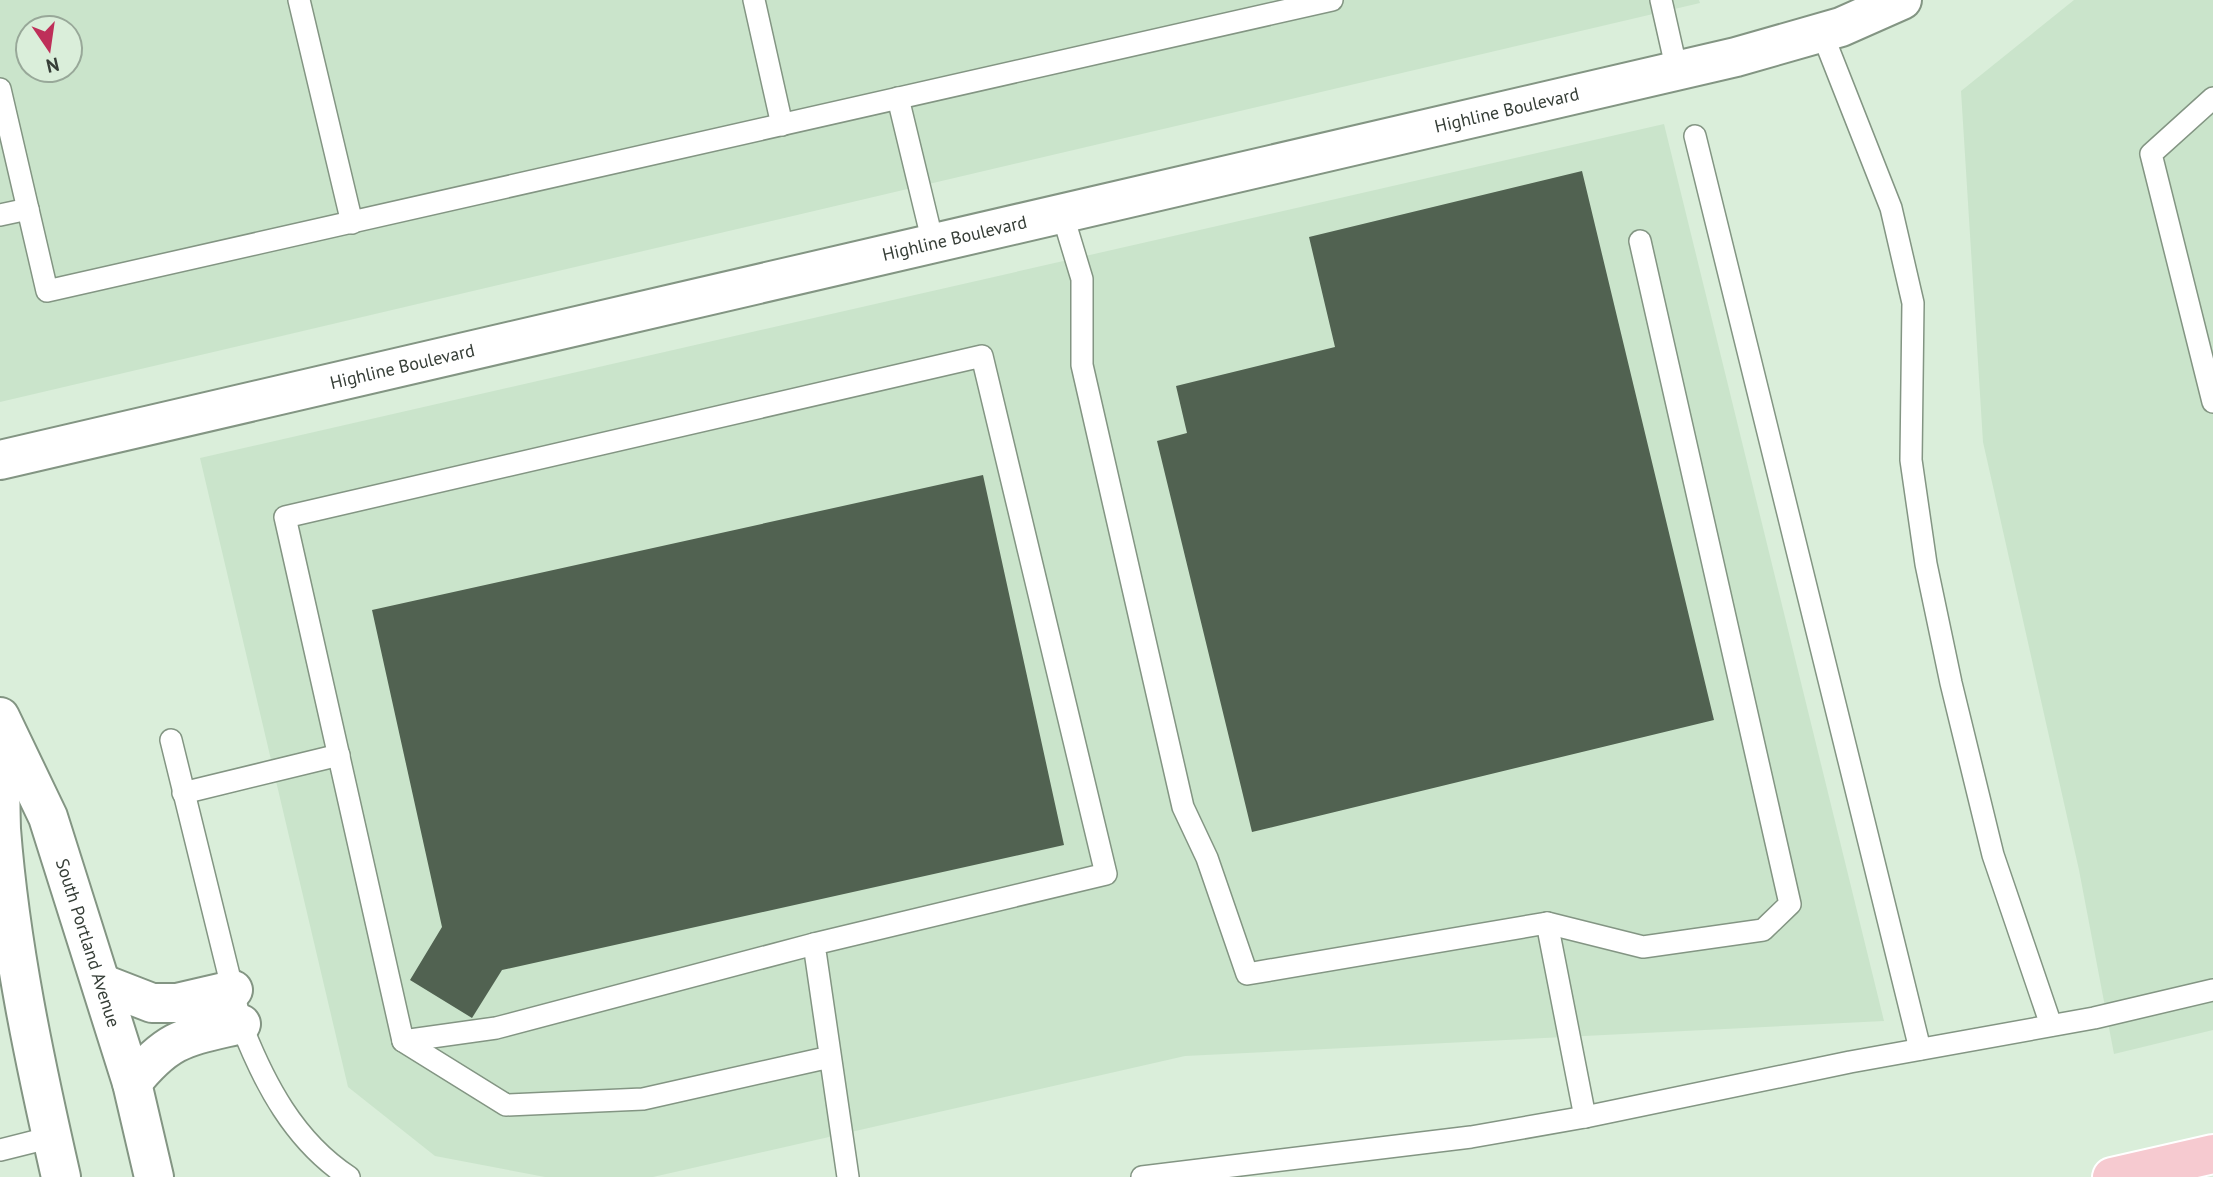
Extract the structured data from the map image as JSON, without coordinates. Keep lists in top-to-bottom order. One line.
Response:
{"streets":{"street":["Highline Boulevard","South Portland Avenue"]},"north":"bottom"}
